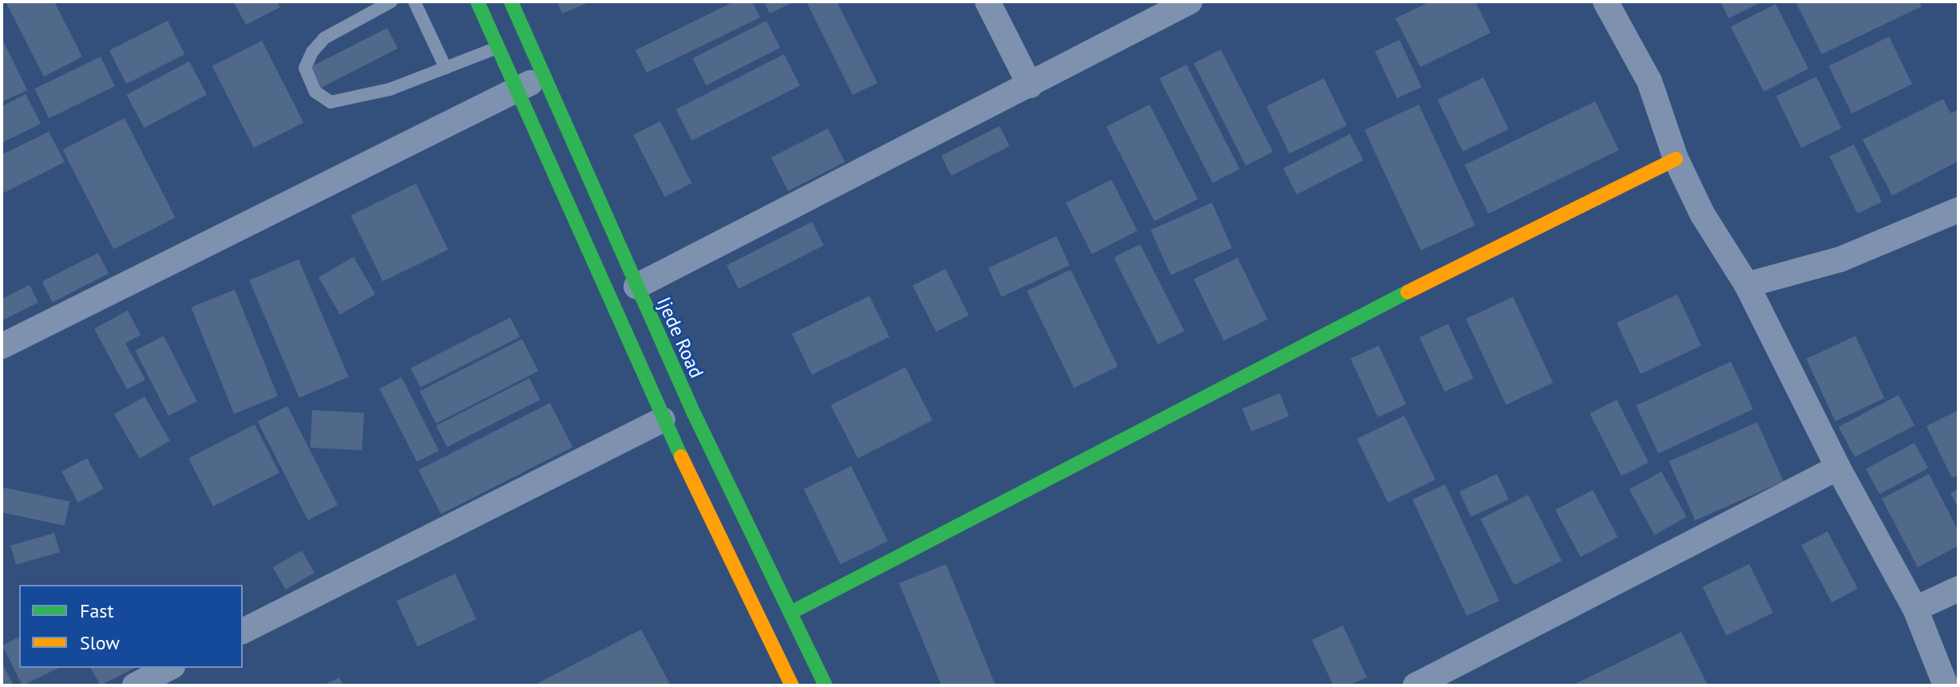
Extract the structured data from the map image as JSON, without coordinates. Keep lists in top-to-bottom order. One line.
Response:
{"streets":{"main road":["Ijede Road"]},"legend":["Fast","Slow"]}
